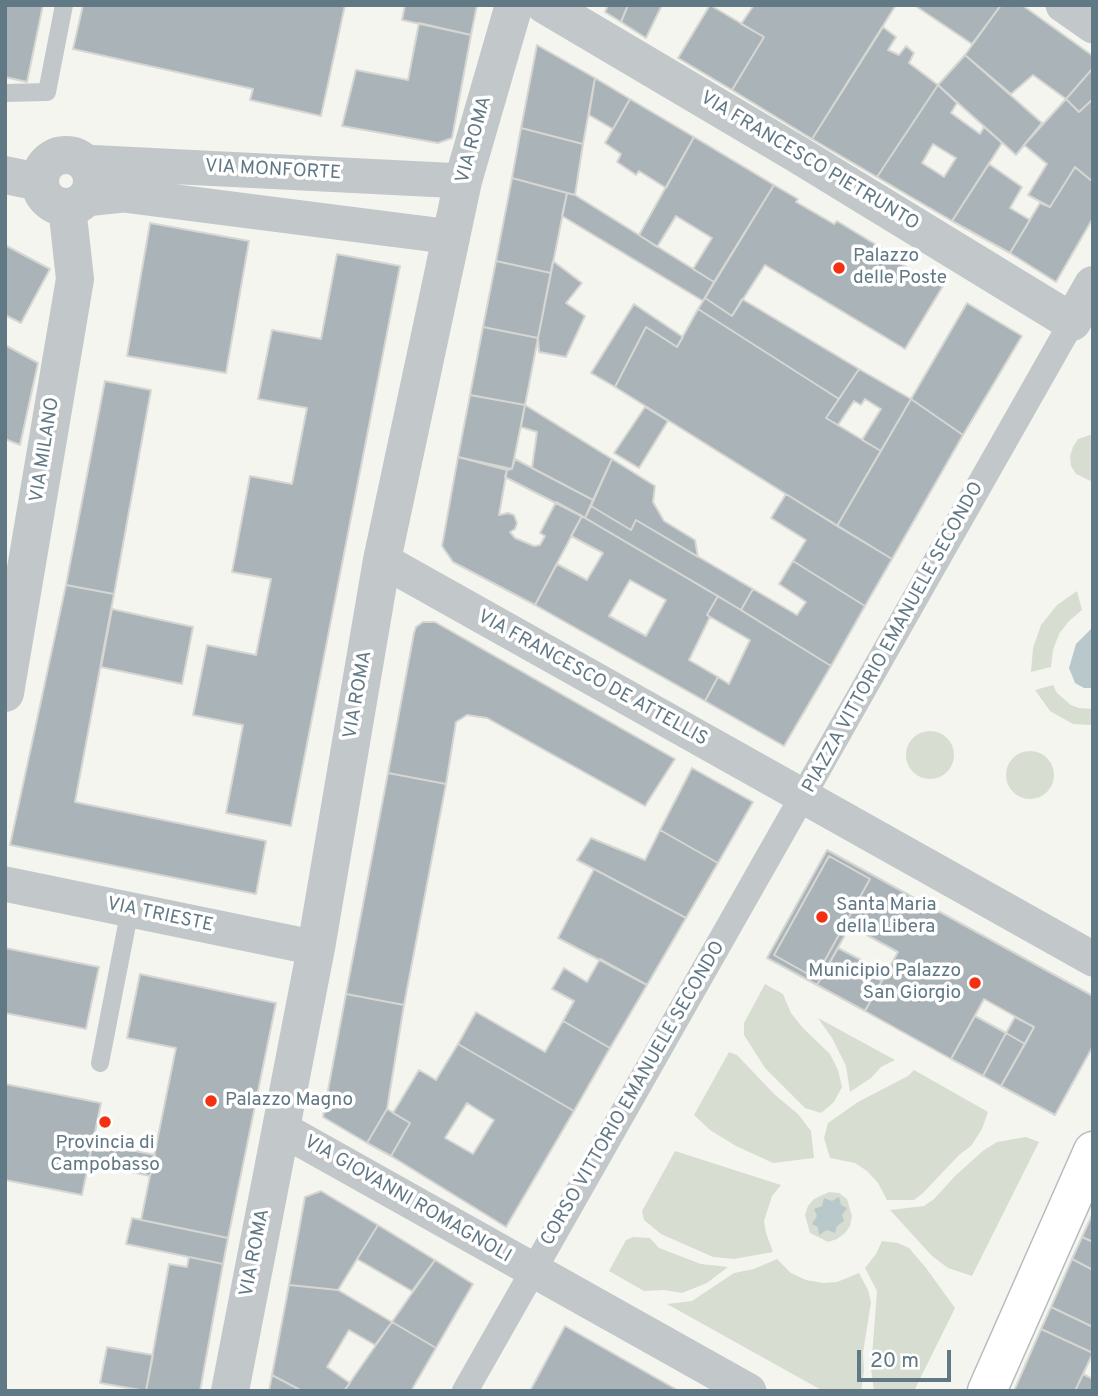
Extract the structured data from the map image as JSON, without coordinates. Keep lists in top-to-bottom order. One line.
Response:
{"streets":{"street":["VIA ROMA","VIA FRANCESCO PIETRUNTO","VIA MONFORTE","VIA MILANO","PIAZZA VITTORIO EMANUELE SECONDO","VIA FRANCESCO DE ATTELLIS","VIA TRIESTE","CORSO VITTORIO EMANUELE SECONDO","VIA GIOVANNI ROMAGNOLI"]},"crossings":[["VIA ROMA","VIA MONFORTE"],["VIA ROMA","VIA FRANCESCO DE ATTELLIS"],["VIA ROMA","VIA TRIESTE"],["VIA ROMA","VIA GIOVANNI ROMAGNOLI"],["VIA FRANCESCO PIETRUNTO","PIAZZA VITTORIO EMANUELE SECONDO"],["VIA MONFORTE","VIA MILANO"],["PIAZZA VITTORIO EMANUELE SECONDO","VIA FRANCESCO DE ATTELLIS"],["PIAZZA VITTORIO EMANUELE SECONDO","CORSO VITTORIO EMANUELE SECONDO"],["VIA FRANCESCO DE ATTELLIS","CORSO VITTORIO EMANUELE SECONDO"],["CORSO VITTORIO EMANUELE SECONDO","VIA GIOVANNI ROMAGNOLI"]],"places":["Palazzo delle Poste","Santa Maria della Libera","Municipio Palazzo San Giorgio","Palazzo Magno","Provincia di Campobasso"],"scale_bar":"20 m"}
